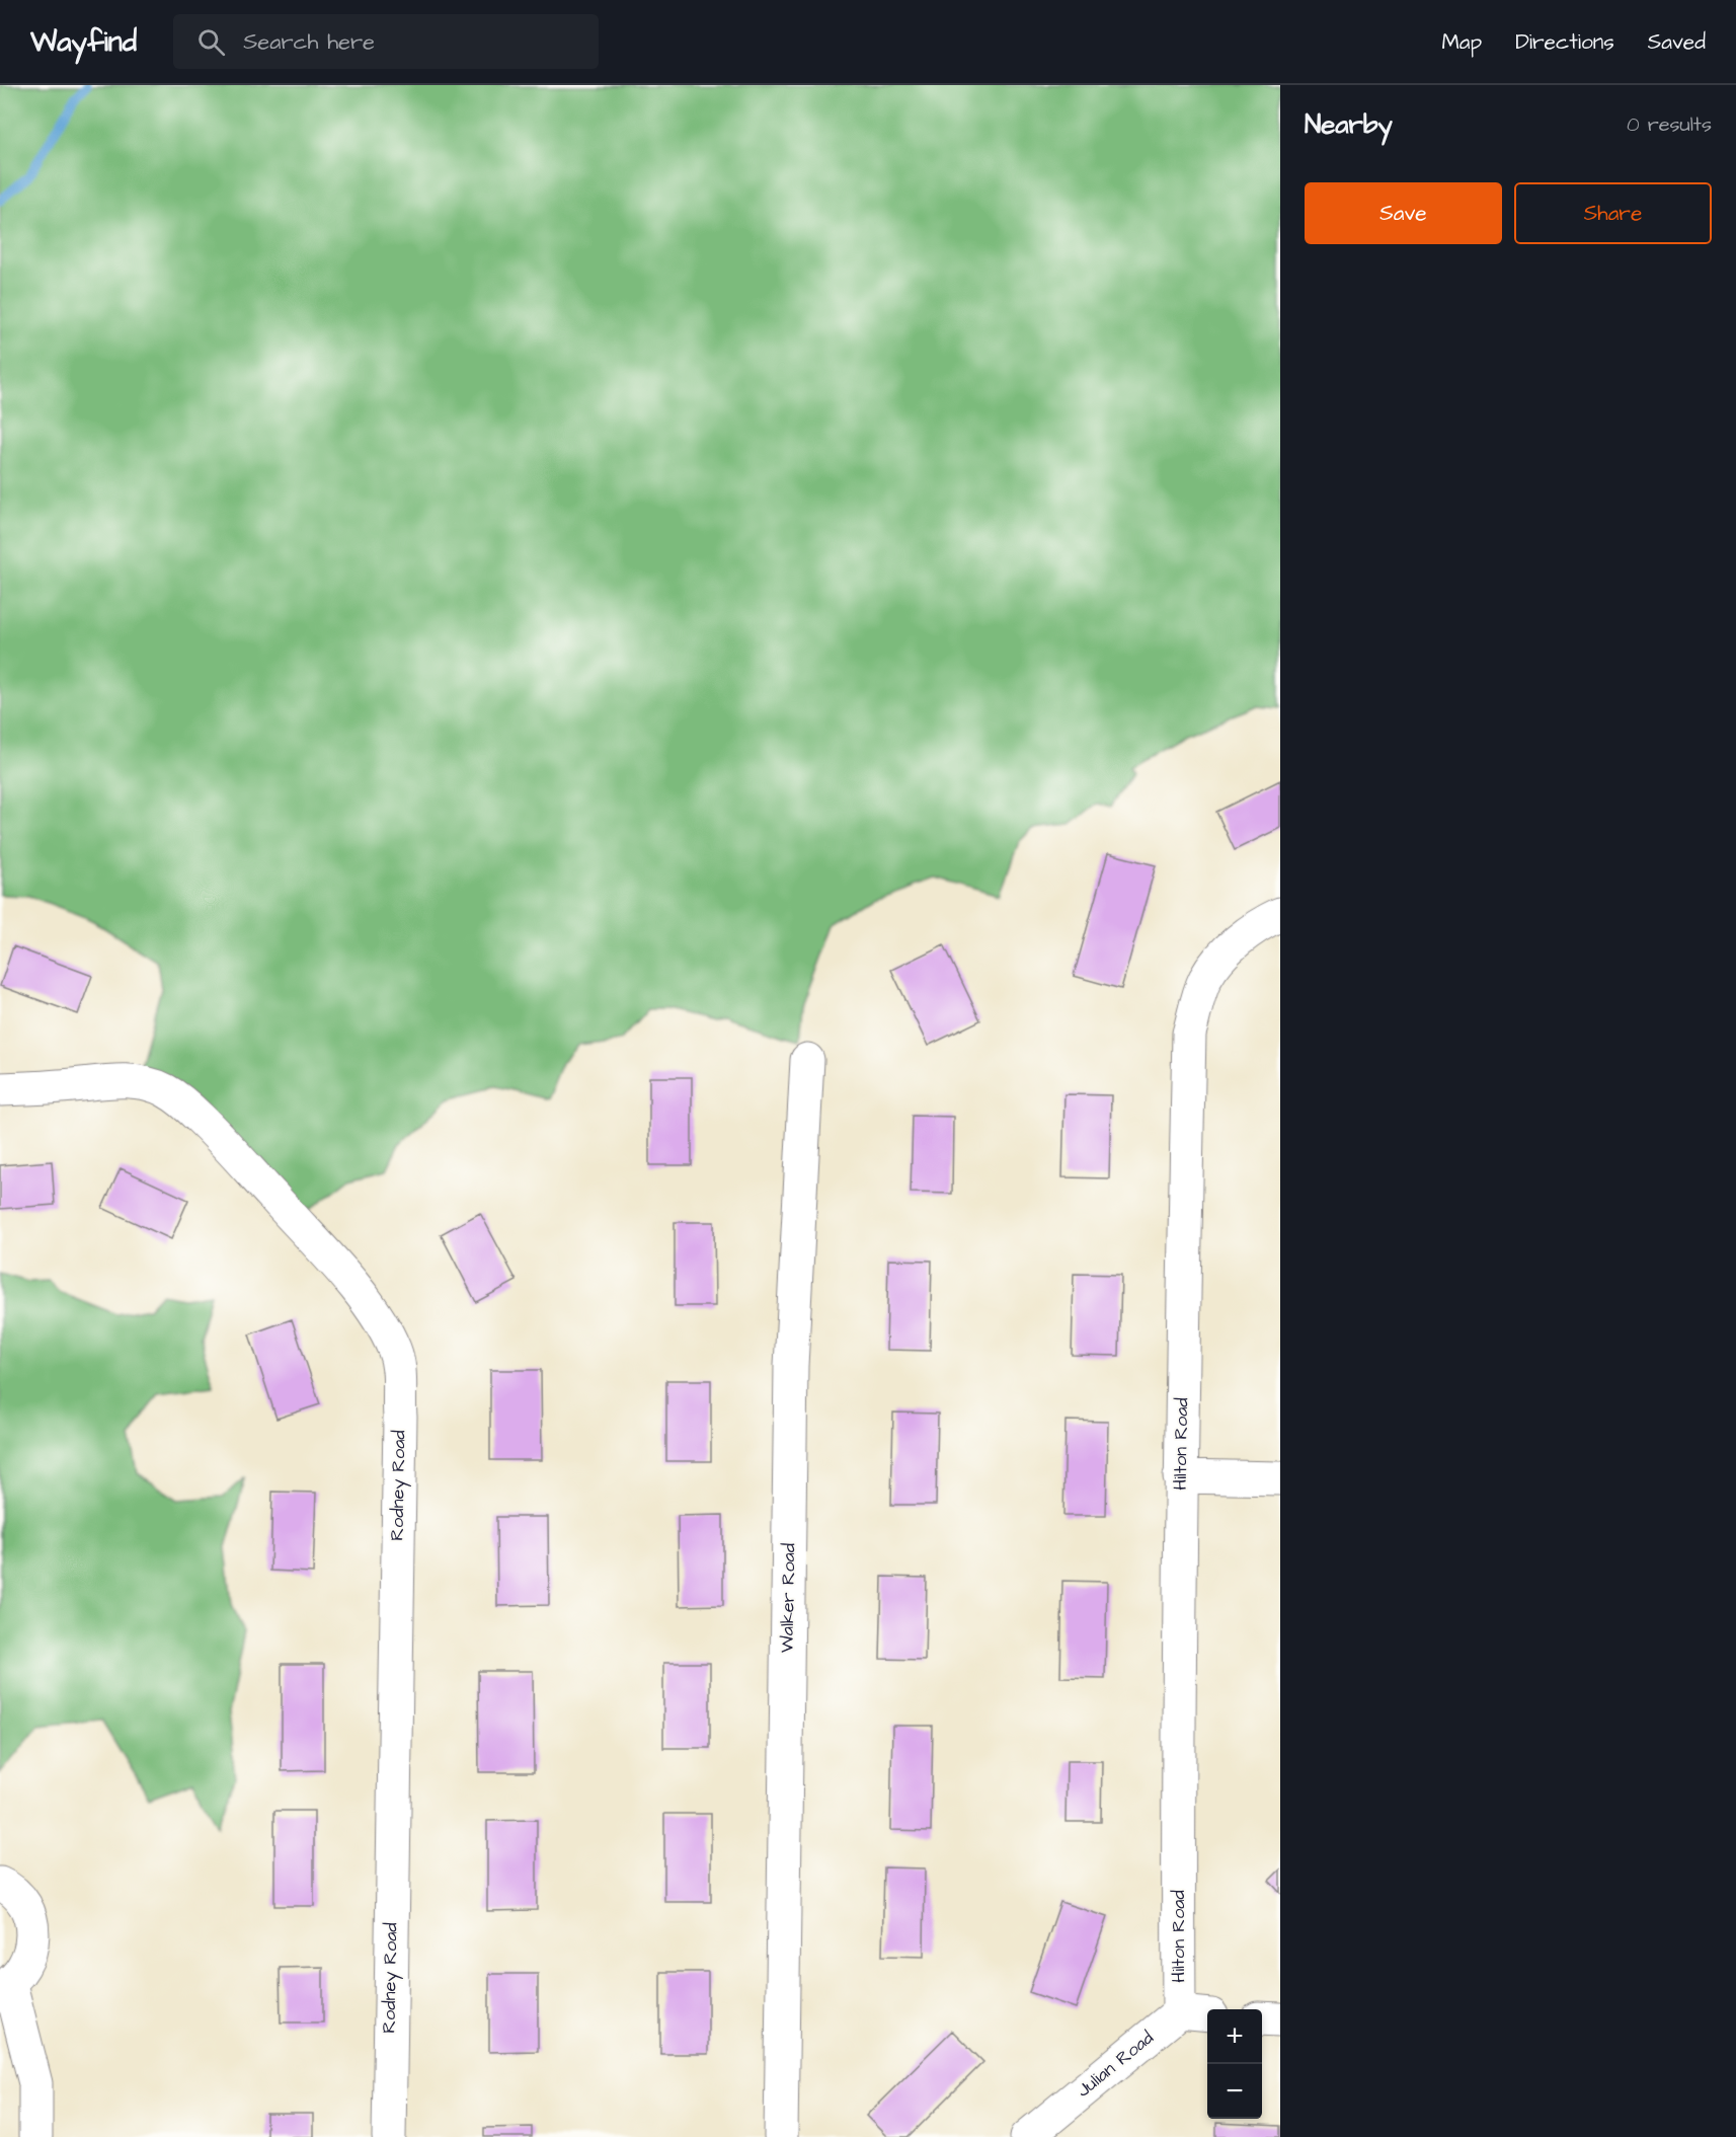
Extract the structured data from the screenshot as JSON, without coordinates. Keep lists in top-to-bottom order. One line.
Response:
{"streets":{"street":["Hilton Road","Rodney Road","Walker Road","Julian Road"]},"crossings":[["Hilton Road","Julian Road"]],"page":{"header":"Wayfind","search":"Search here","nav":["Map","Directions","Saved"],"heading":["Nearby","0 results"],"buttons":["Save","Share"],"map_buttons":["+","−"]}}
